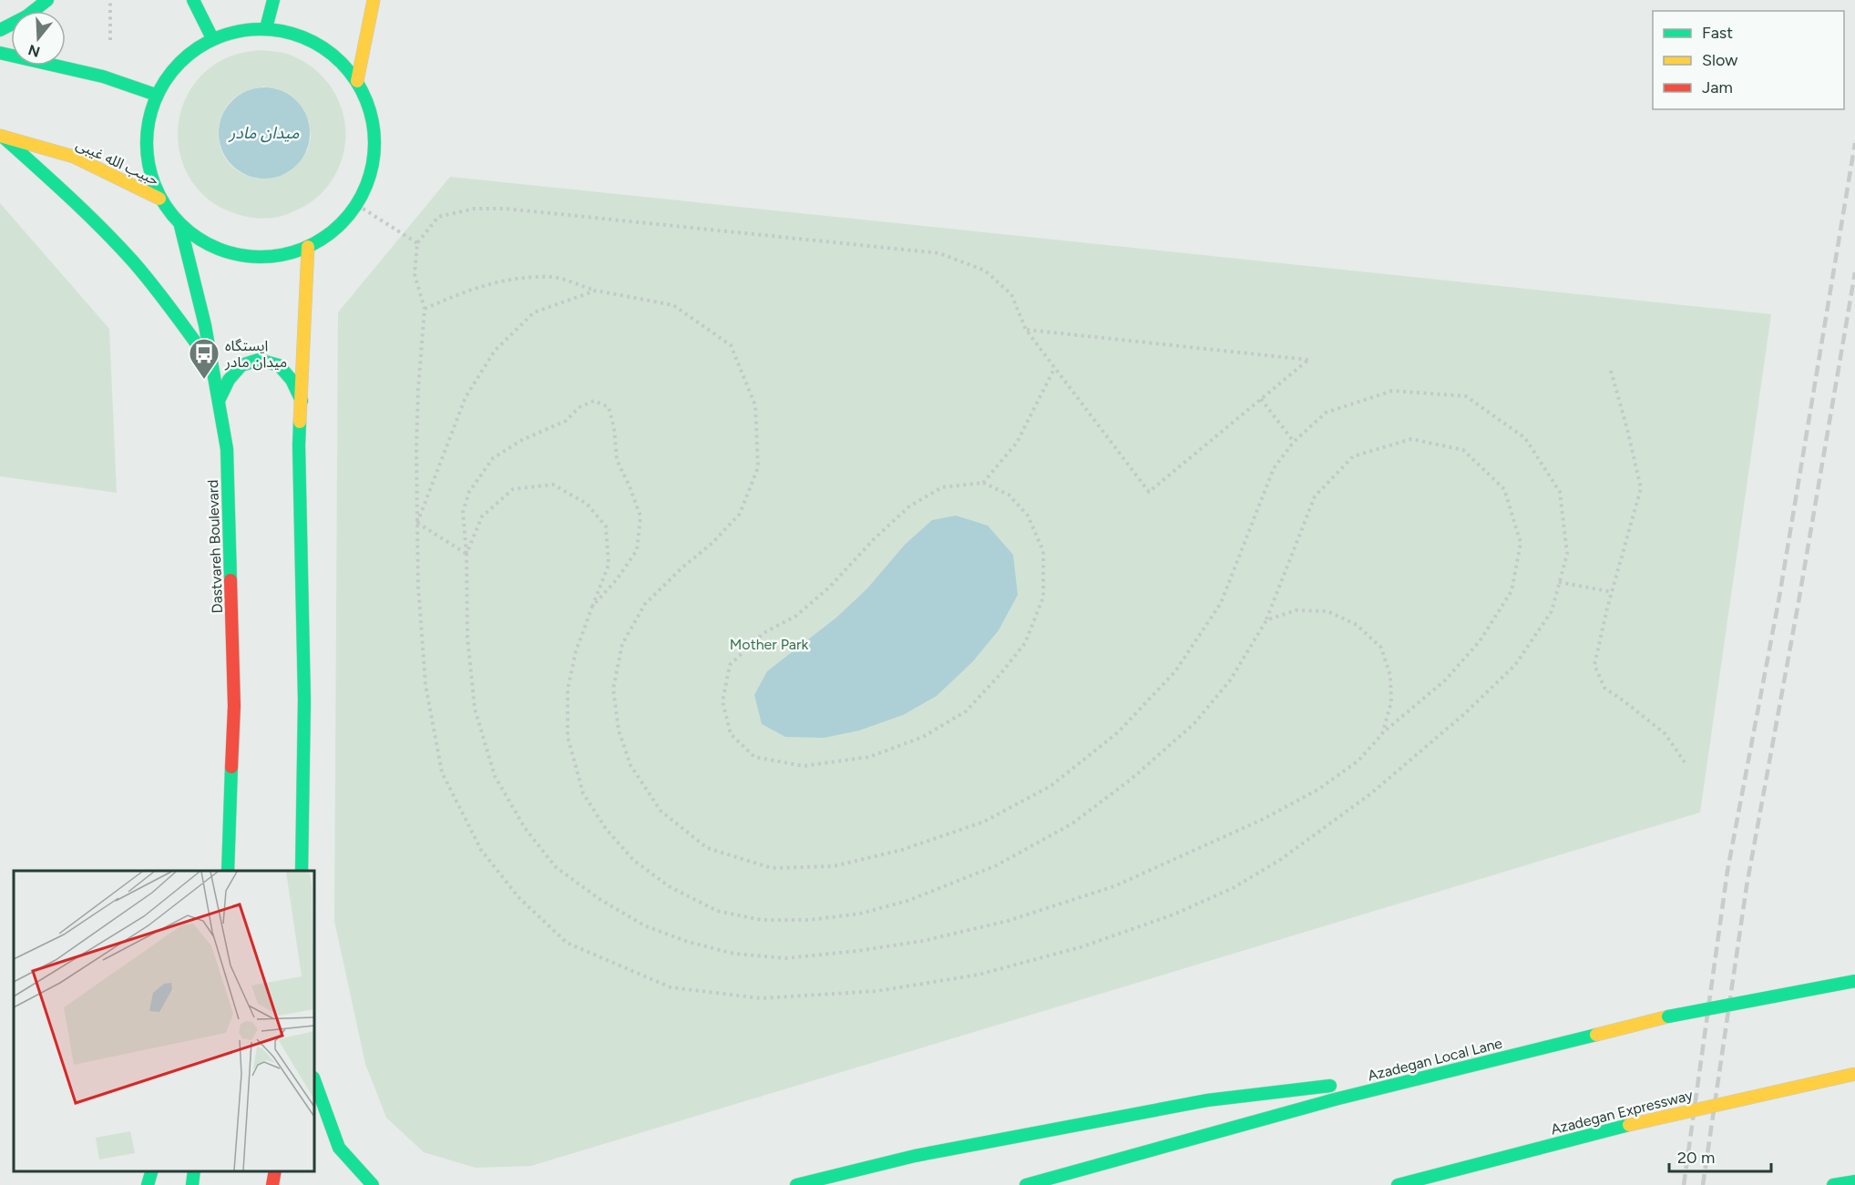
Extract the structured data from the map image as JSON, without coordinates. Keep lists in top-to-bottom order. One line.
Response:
{"streets":{"main road":["حبیب الله غیبی","Dastvareh Boulevard","Azadegan Local Lane","Azadegan Expressway"]},"water":["میدان مادر"],"parks":["Mother Park"],"places":{"bus stop":["ایستگاه میدان مادر"]},"legend":["Fast","Slow","Jam"],"scale_bar":"20 m","north":"bottom"}
